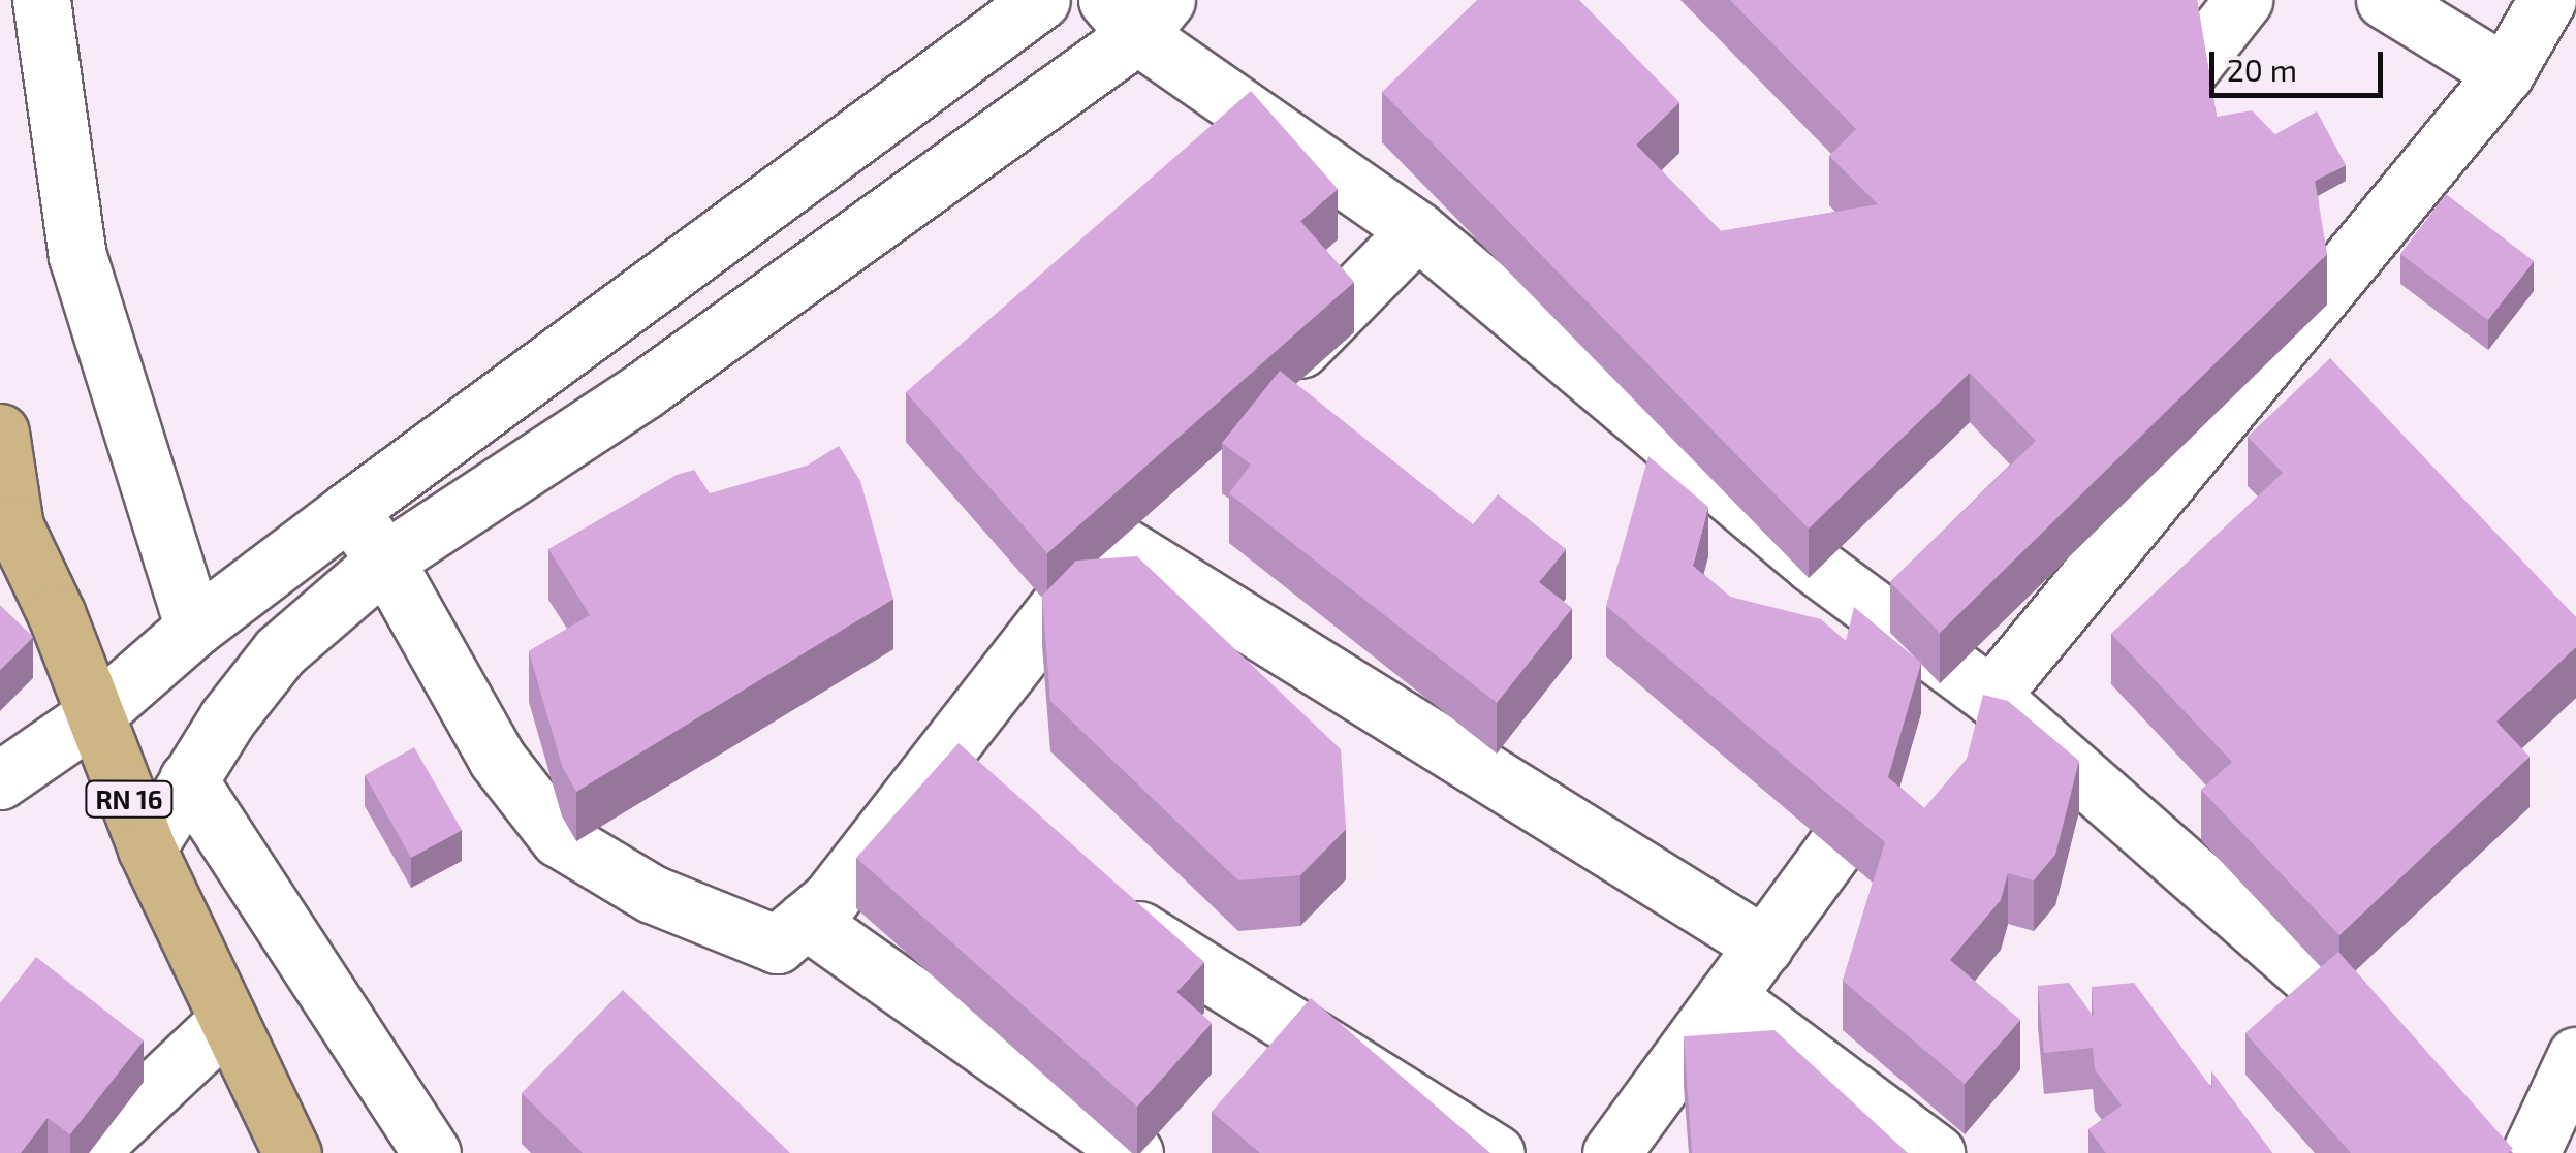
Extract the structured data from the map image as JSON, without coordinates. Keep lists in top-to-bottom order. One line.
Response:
{"streets":{"main road":["RN 16"]},"scale_bar":"20 m"}
